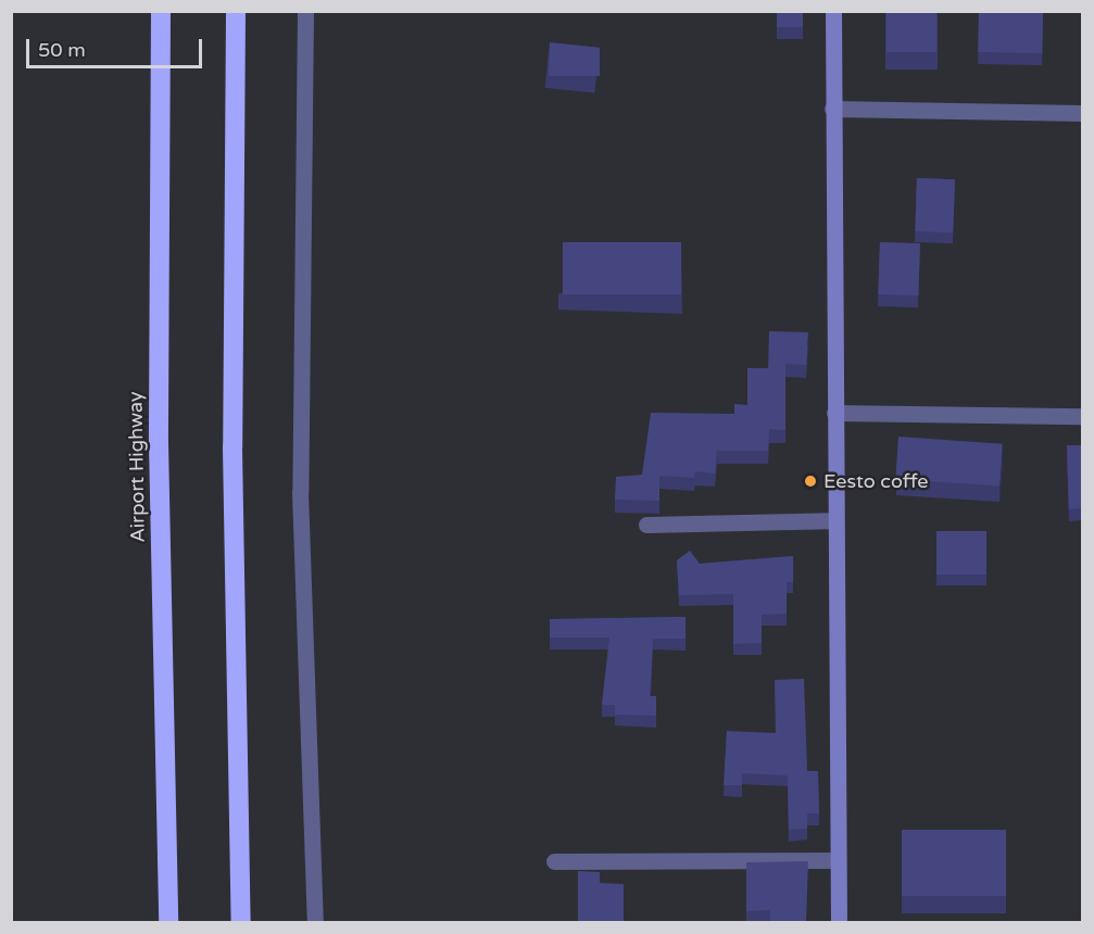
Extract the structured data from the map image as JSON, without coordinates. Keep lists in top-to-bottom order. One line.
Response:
{"streets":{"highway":["Airport Highway"]},"places":["Eesto coffe"],"scale_bar":"50 m"}
